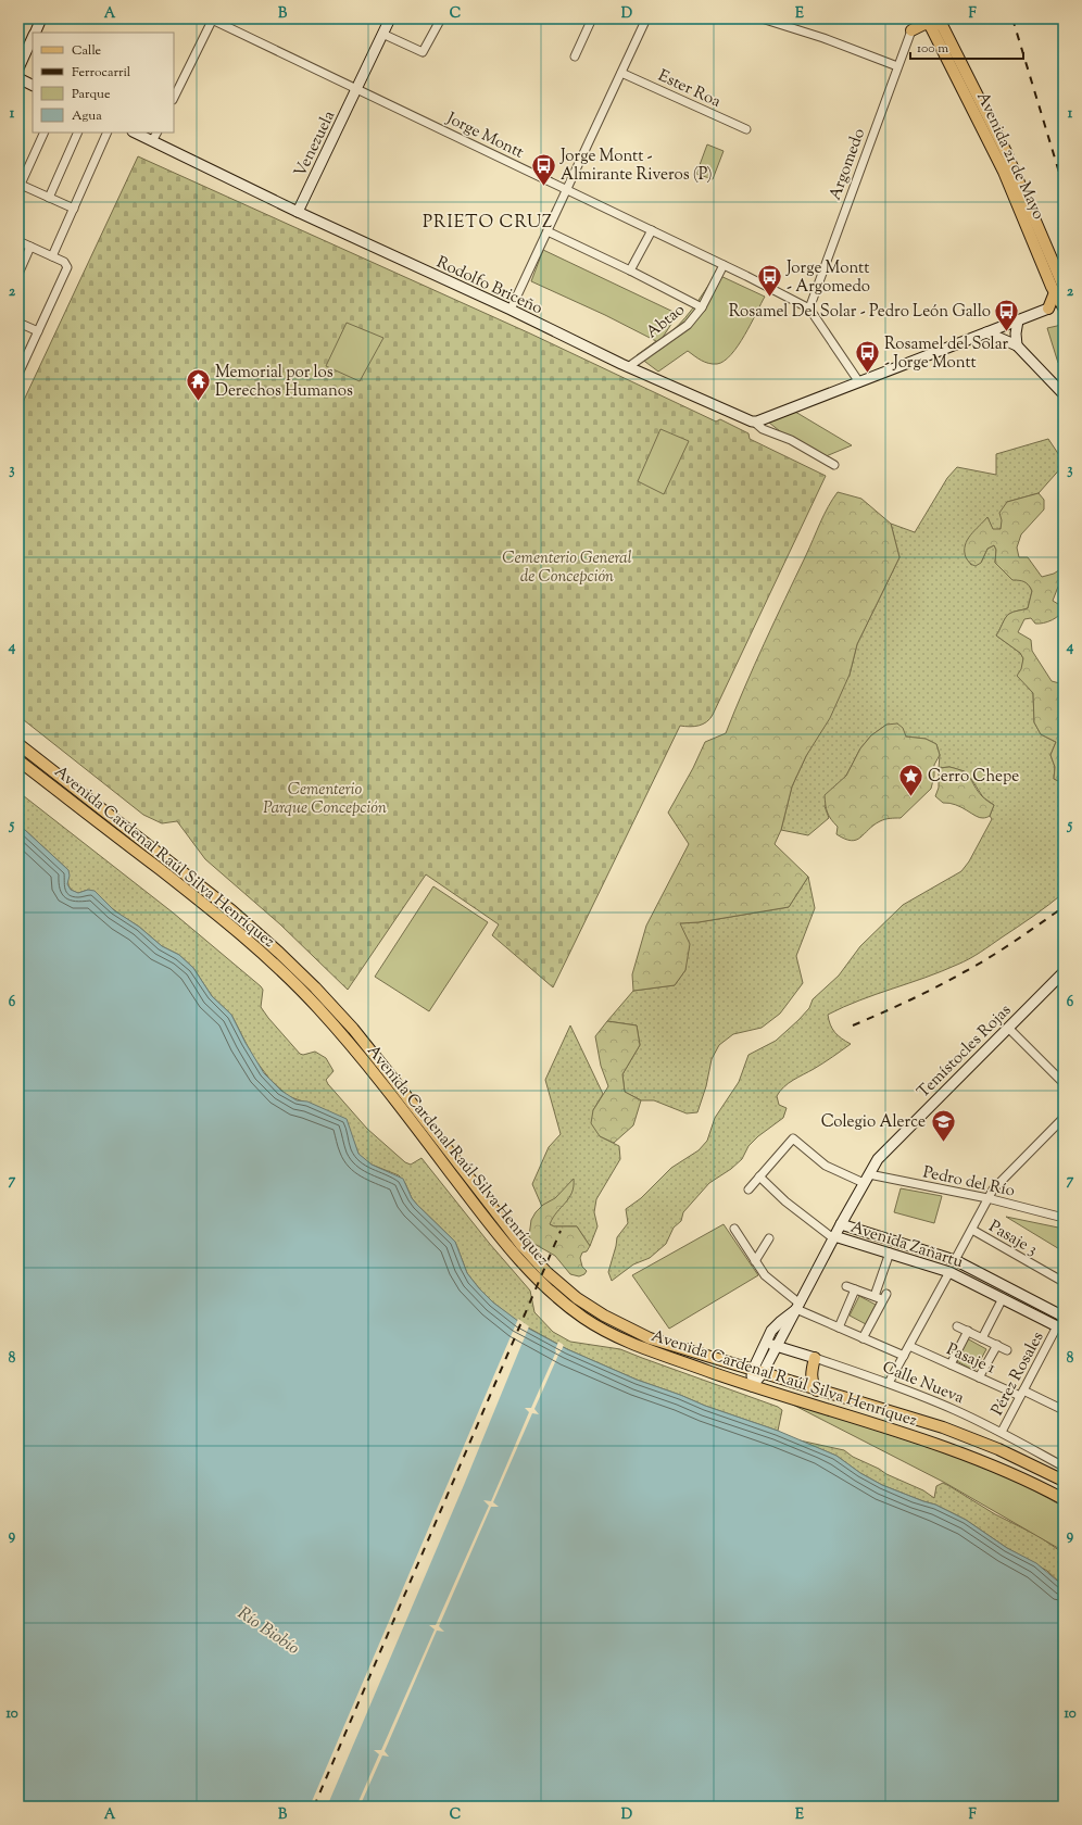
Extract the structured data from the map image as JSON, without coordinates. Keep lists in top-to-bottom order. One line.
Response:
{"streets":{"main road":["Avenida 21 de Mayo","Avenida Cardenal Raúl Silva Henríquez"],"street":["Ester Roa","Jorge Montt","Venezuela","Argomedo","Rodolfo Briceño","Abtao","Temístocles Rojas","Pedro del Río","Pasaje 3","Avenida Zañartu","Pasaje 1","Pérez Rosales","Calle Nueva"]},"crossings":[["Jorge Montt","Venezuela"],["Jorge Montt","Argomedo"],["Jorge Montt","Abtao"],["Venezuela","Rodolfo Briceño"],["Rodolfo Briceño","Abtao"],["Avenida Cardenal Raúl Silva Henríquez","Temístocles Rojas"],["Temístocles Rojas","Pedro del Río"],["Temístocles Rojas","Avenida Zañartu"],["Temístocles Rojas","Calle Nueva"],["Avenida Zañartu","Pérez Rosales"],["Pasaje 1","Pérez Rosales"],["Pérez Rosales","Calle Nueva"]],"districts":["PRIETO CRUZ"],"water":["Río Biobío"],"parks":["Cementerio General de Concepción","Cementerio Parque Concepción"],"places":{"bus stop":["Jorge Montt - Almirante Riveros (P)","Jorge Montt - Argomedo","Rosamel Del Solar - Pedro León Gallo","Rosamel del Solar - Jorge Montt"],"temple":["Memorial por los Derechos Humanos"],"place":["Cerro Chepe"],"school or university":["Colegio Alerce"]},"legend":["Calle","Ferrocarril","Parque","Agua"],"scale_bar":"100 m","grid":{"columns":["A","B","C","D","E","F"],"rows":["1","2","3","4","5","6","7","8","9","10"]}}
